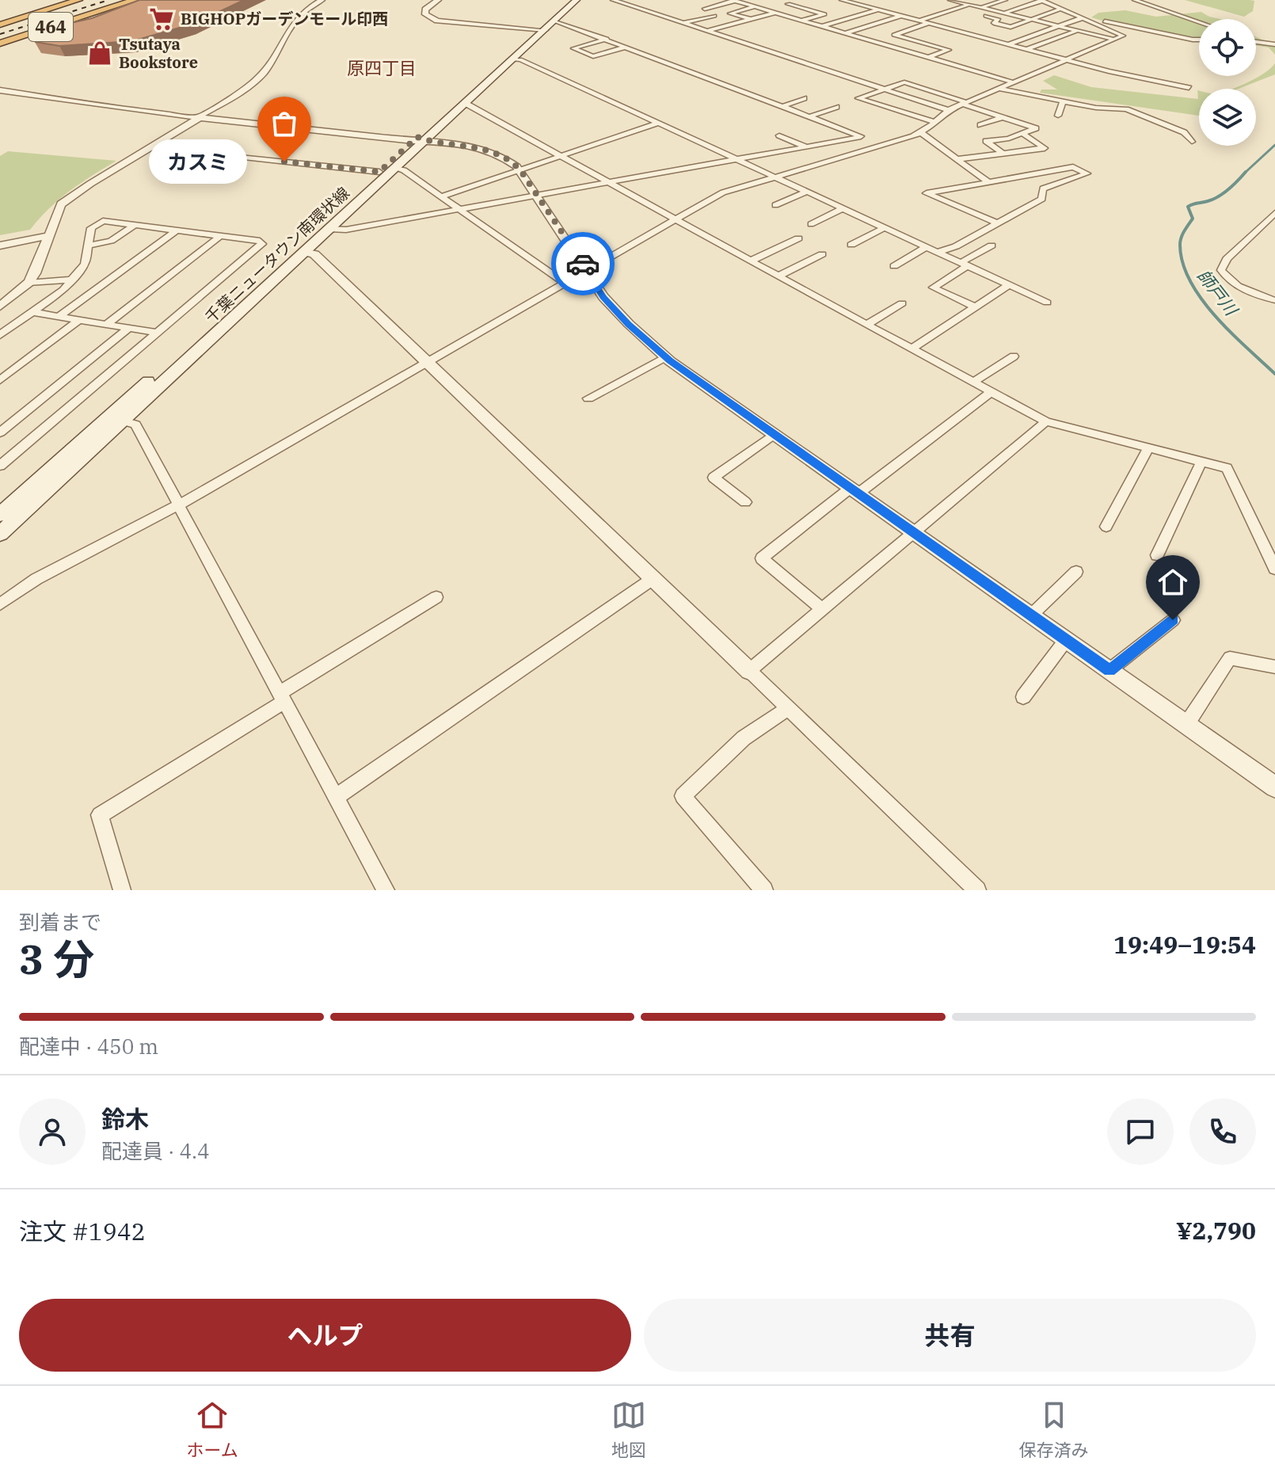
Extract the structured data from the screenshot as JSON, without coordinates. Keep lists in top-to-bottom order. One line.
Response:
{"streets":{"highway":["464"],"main road":["千葉ニュータウン南環状線"]},"districts":["原四丁目"],"water":["師戸川"],"places":{"supermarket":["BIGHOPガーデンモール印西"],"shop":["Tsutaya Bookstore"],"other":["カスミ"]},"page":{"bubble":"カスミ","heading":["3 分","到着まで","19:49–19:54"],"panel":["鈴木","配達員 · 4.4","注文 #1942","¥2,790"],"bar":"配達中 · 450 m","buttons":["ヘルプ","共有"],"tabs":["ホーム","地図","保存済み"]}}
